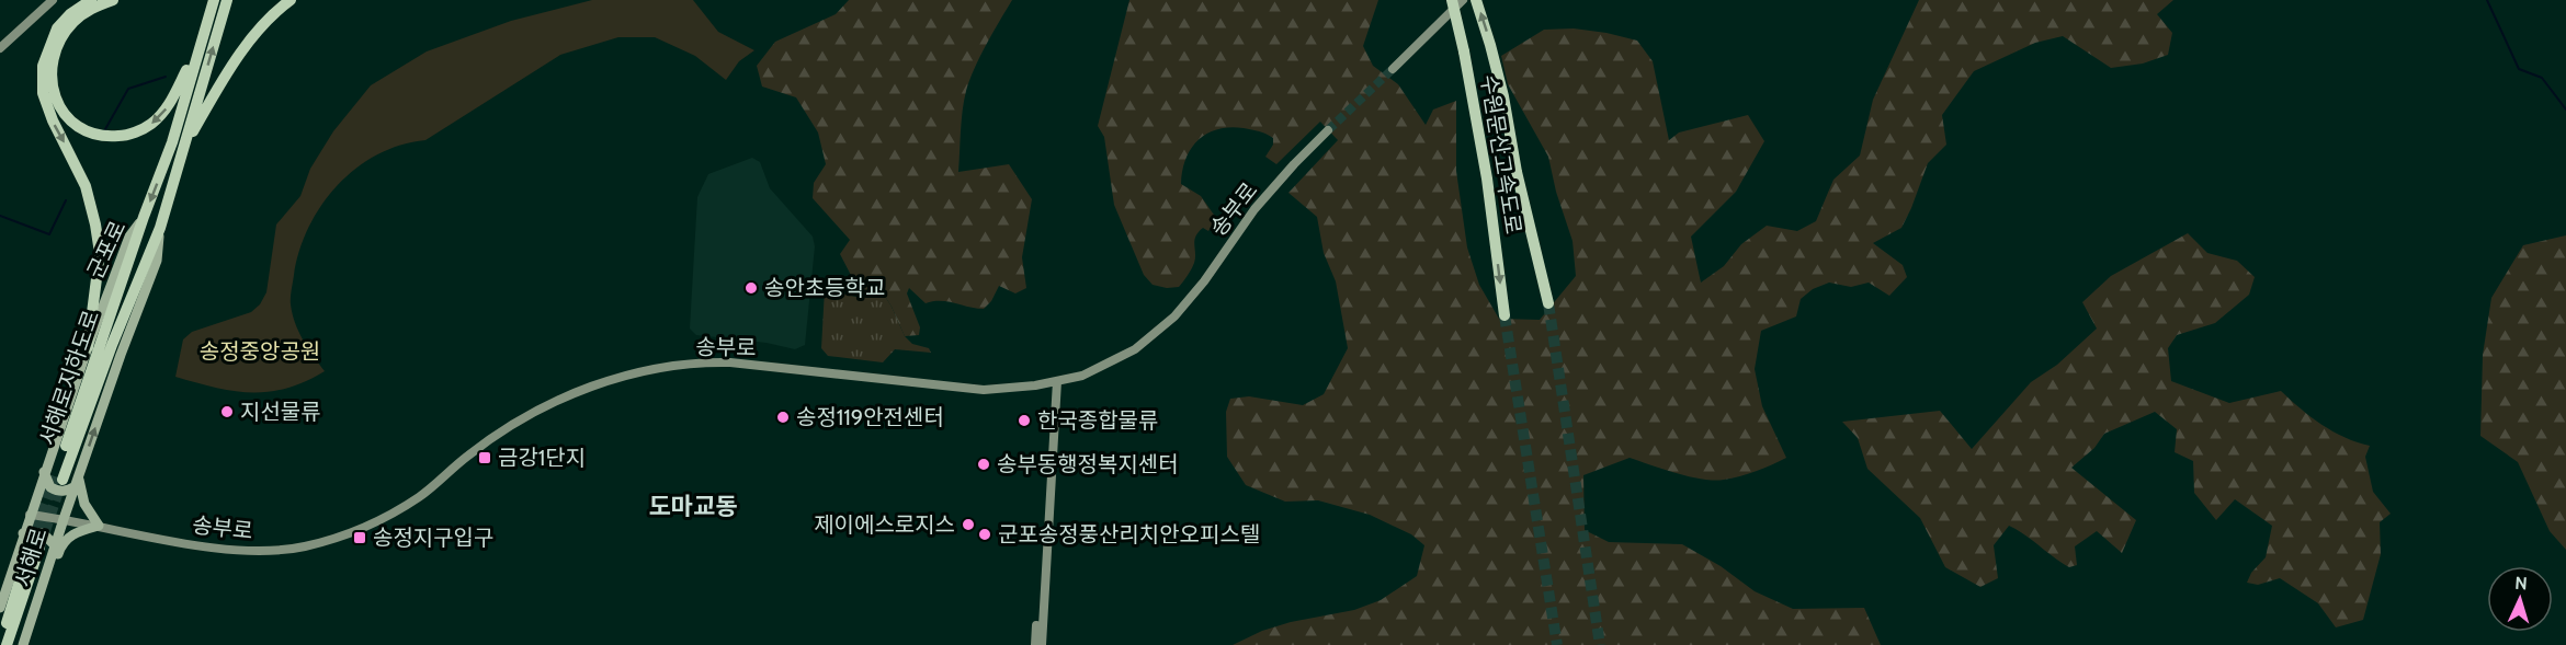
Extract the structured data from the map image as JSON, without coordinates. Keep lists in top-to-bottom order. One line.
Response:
{"streets":{"highway":["수원문산고속도로","군포로","서해로지하도로"],"main road":["서해로"],"street":["송부로"]},"crossings":[["송부로","군포로"],["송부로","서해로"],["군포로","서해로지하도로"],["군포로","서해로"]],"districts":["도마교동"],"parks":["송정중앙공원"],"places":{"other":["송안초등학교","지선물류","송정119안전센터","한국종합물류","송부동행정복지센터","제이에스로지스","군포송정풍산리치안오피스텔"],"transit":["금강1단지","송정지구입구"]},"north":"top"}
